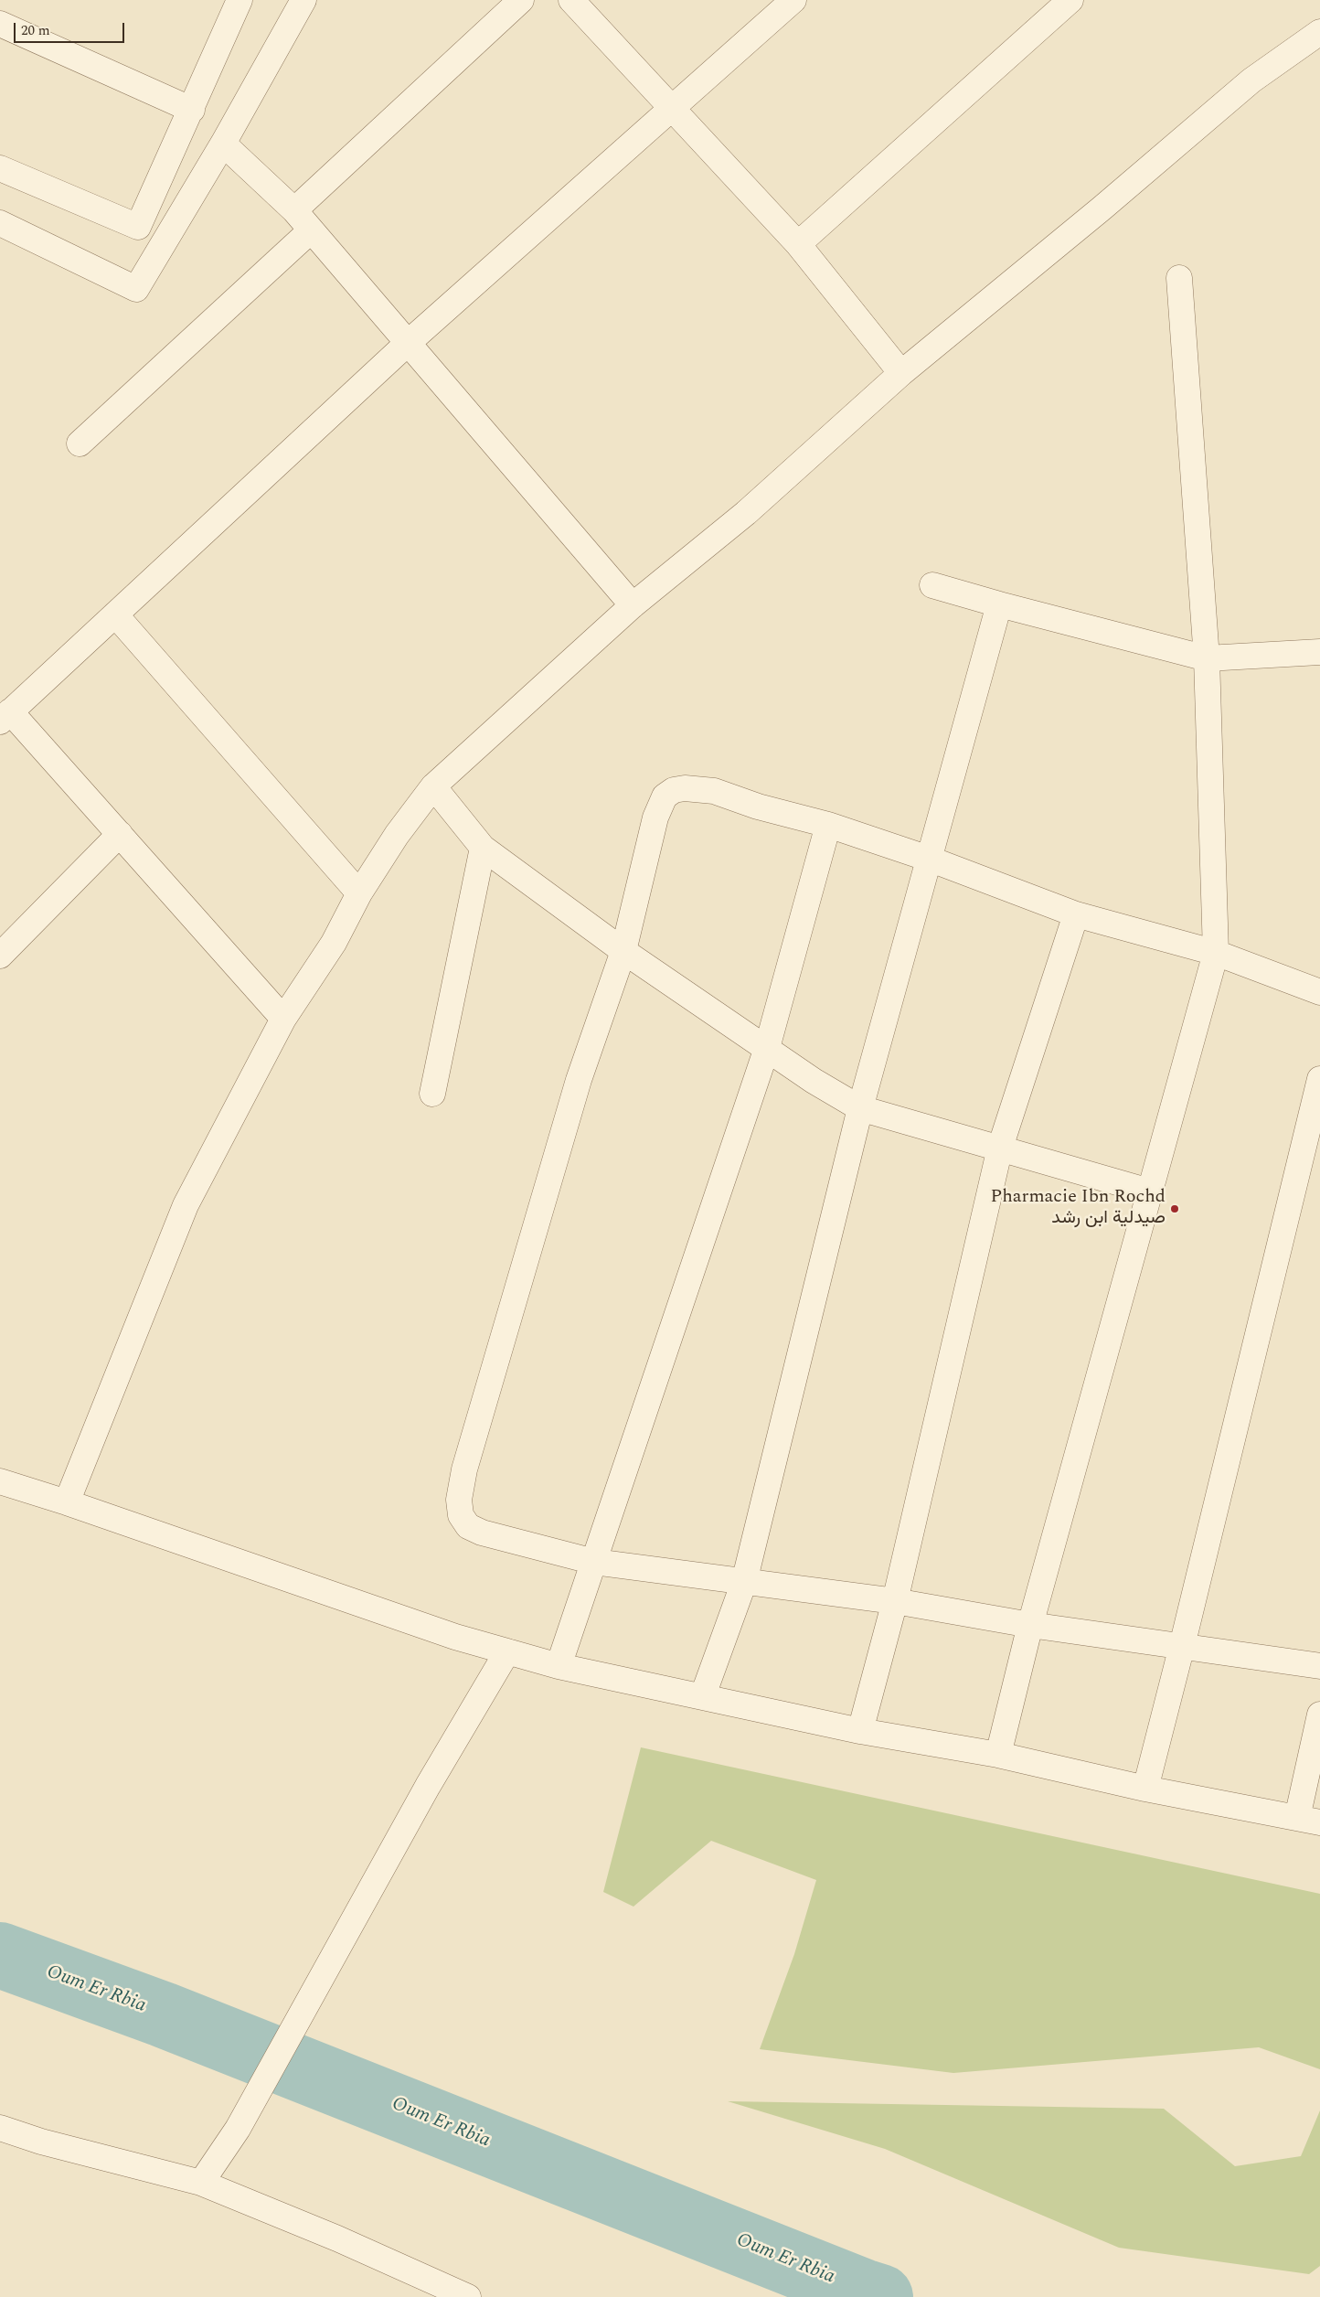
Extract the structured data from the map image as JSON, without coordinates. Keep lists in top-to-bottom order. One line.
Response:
{"water":["Oum Er Rbia"],"places":["Pharmacie Ibn Rochd صيدلية ابن رشد"],"scale_bar":"20 m"}
